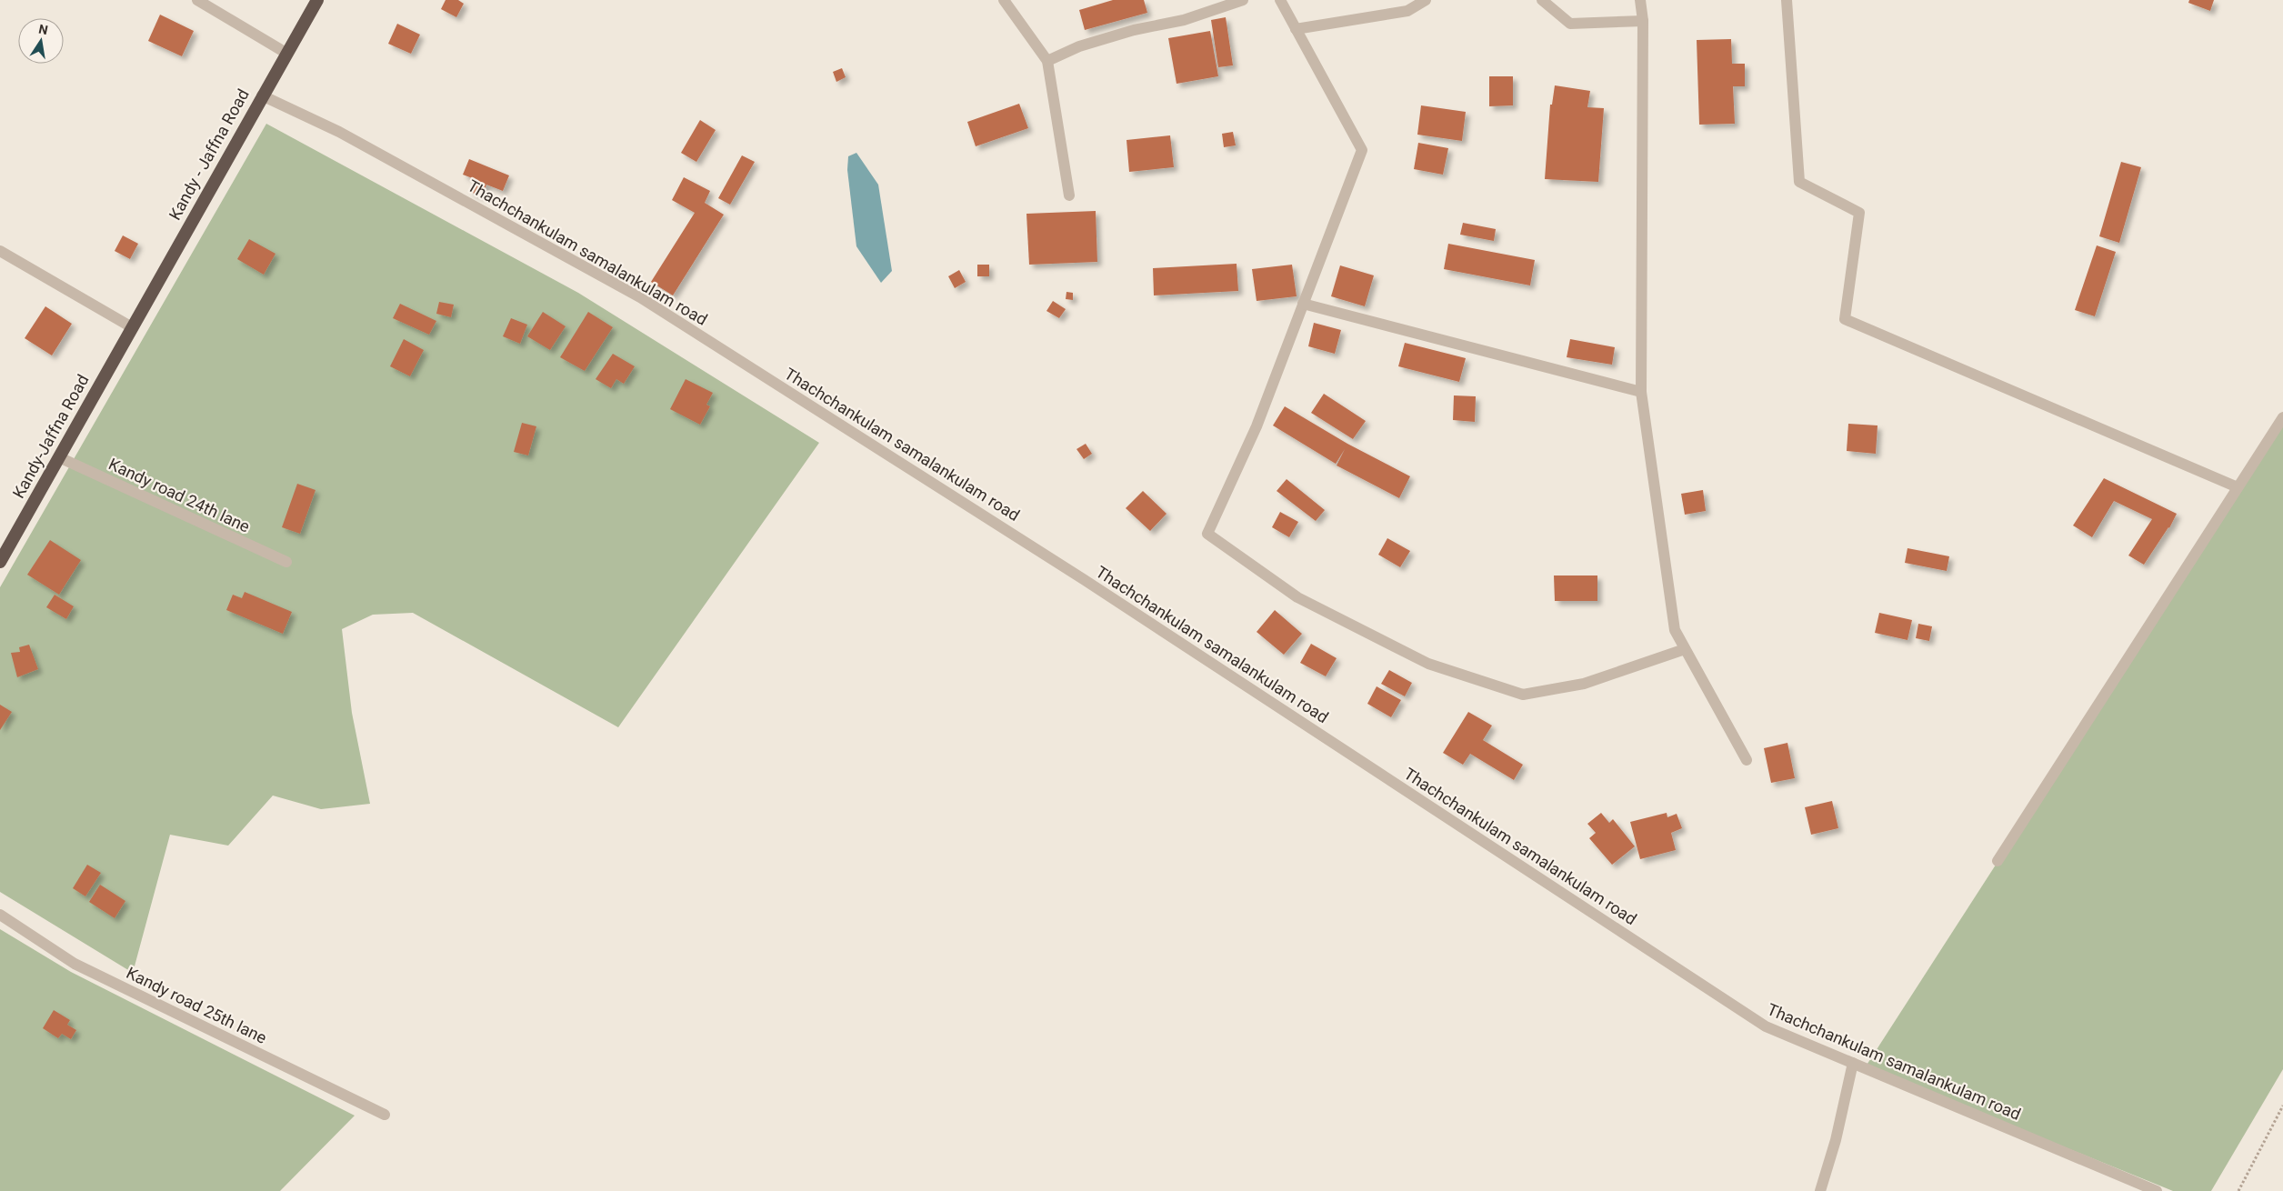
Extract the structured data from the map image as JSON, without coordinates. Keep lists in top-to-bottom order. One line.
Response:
{"streets":{"highway":["Kandy - Jaffna Road","Kandy-Jaffna Road"],"street":["Thachchankulam samalankulam road","Kandy road 24th lane","Kandy road 25th lane"]},"crossings":[["Kandy - Jaffna Road","Thachchankulam samalankulam road"],["Kandy - Jaffna Road","Kandy-Jaffna Road"],["Kandy-Jaffna Road","Kandy road 24th lane"]],"north":"top"}
